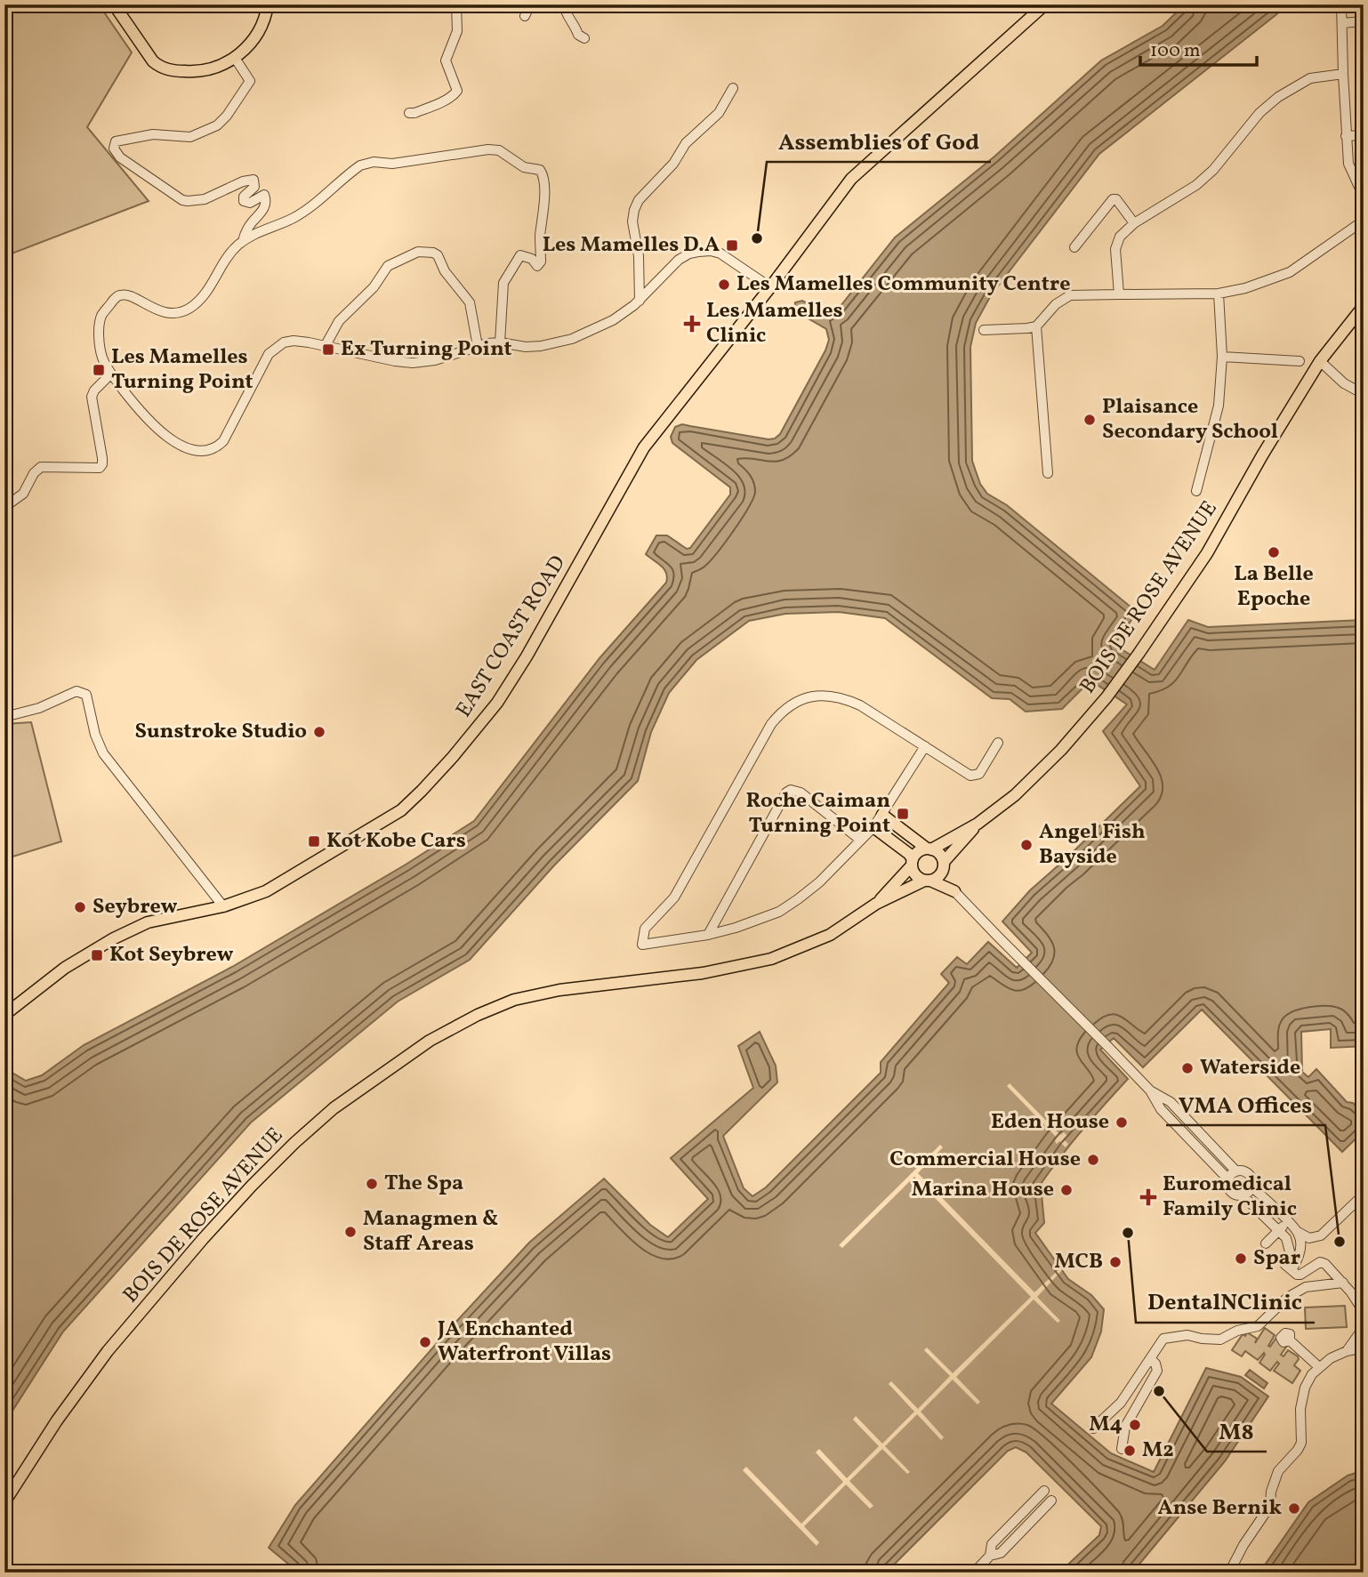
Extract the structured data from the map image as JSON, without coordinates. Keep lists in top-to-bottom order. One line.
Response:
{"streets":{"main road":["BOIS DE ROSE AVENUE","EAST COAST ROAD"]},"places":{"other":["Assemblies of God","Les Mamelles Community Centre","Plaisance Secondary School","La Belle Epoche","Sunstroke Studio","Angel Fish Bayside","Seybrew","Waterside","Eden House","Commercial House","The Spa","Marina House","Managmen & Staff Areas","DentalNClinic","VMA Offices","Spar","MCB","JA Enchanted Waterfront Villas","M8","M4","M2","Anse Bernik"],"transit":["Les Mamelles D.A","Ex Turning Point","Les Mamelles Turning Point","Roche Caiman Turning Point","Kot Kobe Cars","Kot Seybrew"],"health":["Les Mamelles Clinic","Euromedical Family Clinic"]},"scale_bar":"100 m"}
